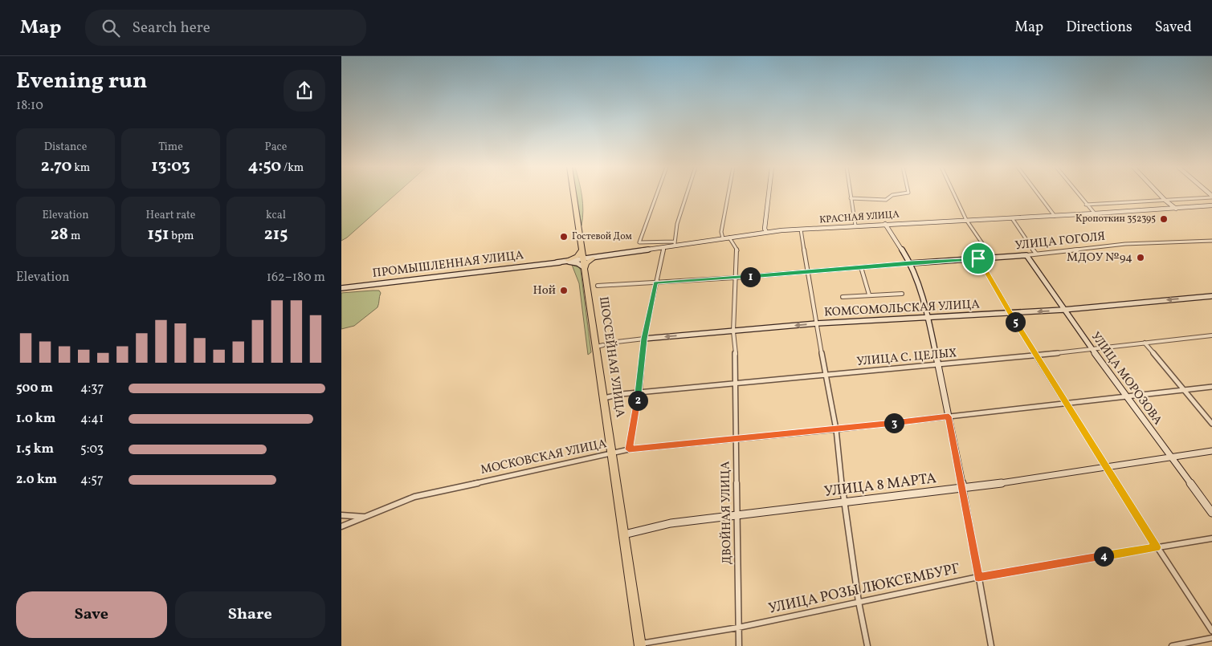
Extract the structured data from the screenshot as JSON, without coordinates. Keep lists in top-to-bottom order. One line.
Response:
{"streets":{"highway":["ШОССЕЙНАЯ УЛИЦА"],"main road":["КРАСНАЯ УЛИЦА","ПРОМЫШЛЕННАЯ УЛИЦА","КОМСОМОЛЬСКАЯ УЛИЦА","УЛИЦА МОРОЗОВА","УЛИЦА 8 МАРТА"],"street":["УЛИЦА ГОГОЛЯ","УЛИЦА С. ЦЕЛЫХ","МОСКОВСКАЯ УЛИЦА","ДВОЙНАЯ УЛИЦА","УЛИЦА РОЗЫ ЛЮКСЕМБУРГ"]},"crossings":[["КРАСНАЯ УЛИЦА","ПРОМЫШЛЕННАЯ УЛИЦА"],["КРАСНАЯ УЛИЦА","ШОССЕЙНАЯ УЛИЦА"],["КРАСНАЯ УЛИЦА","ДВОЙНАЯ УЛИЦА"],["УЛИЦА ГОГОЛЯ","УЛИЦА МОРОЗОВА"],["УЛИЦА ГОГОЛЯ","ДВОЙНАЯ УЛИЦА"],["КОМСОМОЛЬСКАЯ УЛИЦА","УЛИЦА МОРОЗОВА"],["КОМСОМОЛЬСКАЯ УЛИЦА","ДВОЙНАЯ УЛИЦА"],["ШОССЕЙНАЯ УЛИЦА","УЛИЦА С. ЦЕЛЫХ"],["ШОССЕЙНАЯ УЛИЦА","МОСКОВСКАЯ УЛИЦА"],["ШОССЕЙНАЯ УЛИЦА","УЛИЦА 8 МАРТА"],["ШОССЕЙНАЯ УЛИЦА","УЛИЦА РОЗЫ ЛЮКСЕМБУРГ"],["УЛИЦА С. ЦЕЛЫХ","УЛИЦА МОРОЗОВА"],["УЛИЦА С. ЦЕЛЫХ","ДВОЙНАЯ УЛИЦА"],["УЛИЦА МОРОЗОВА","МОСКОВСКАЯ УЛИЦА"],["УЛИЦА МОРОЗОВА","УЛИЦА 8 МАРТА"],["МОСКОВСКАЯ УЛИЦА","ДВОЙНАЯ УЛИЦА"],["УЛИЦА 8 МАРТА","ДВОЙНАЯ УЛИЦА"],["ДВОЙНАЯ УЛИЦА","УЛИЦА РОЗЫ ЛЮКСЕМБУРГ"]],"one_way":["КОМСОМОЛЬСКАЯ УЛИЦА"],"places":["Кропоткин 352395","Гостевой Дом","МДОУ №94","Ной"],"page":{"header":"Map","search":"Search here","nav":["Map","Directions","Saved"],"heading":["Evening run","18:10"],"stats":[["Distance","2.70 km"],["Time","13:03"],["Pace","4:50 /km"],["Elevation","28 m"],["Heart rate","151 bpm"],["kcal","215"]],"chart":["Elevation","162–180 m"],"pins":["1","5","2","3","4"],"list":[{"name":"500 m","note":"4:37"},{"name":"1.0 km","note":"4:41"},{"name":"1.5 km","note":"5:03"},{"name":"2.0 km","note":"4:57"}],"buttons":["Save","Share"]}}
